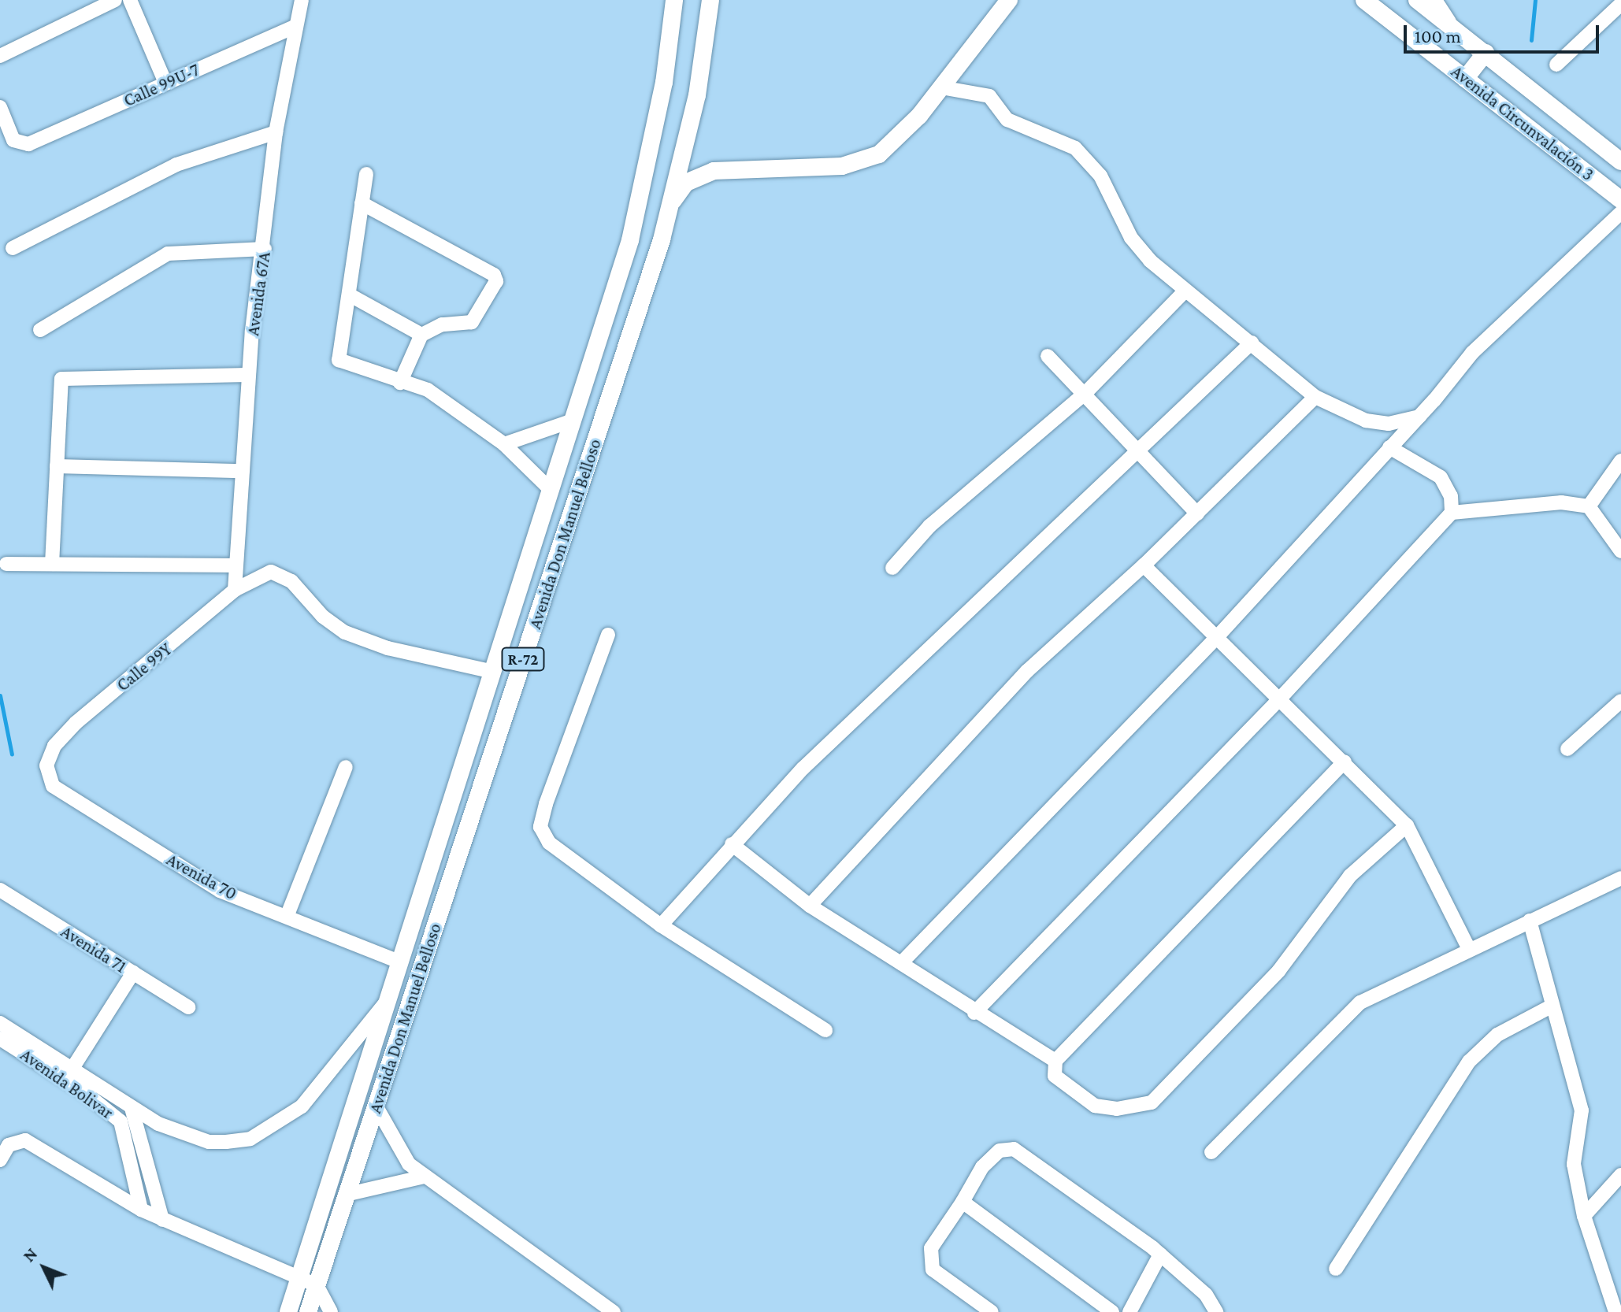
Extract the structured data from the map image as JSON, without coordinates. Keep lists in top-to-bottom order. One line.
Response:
{"streets":{"main road":["Avenida Circunvalación 3","Avenida Don Manuel Belloso","R-72"],"street":["Calle 99U-7","Avenida 67A","Calle 99Y","Avenida 70","Avenida 71","Avenida Bolivar"]},"crossings":[["Calle 99U-7","Avenida 67A"],["Avenida 67A","Calle 99Y"],["Avenida Don Manuel Belloso","Calle 99Y"],["Avenida Don Manuel Belloso","Avenida 70"],["Calle 99Y","Avenida 70"]],"scale_bar":"100 m","north":"top left"}
